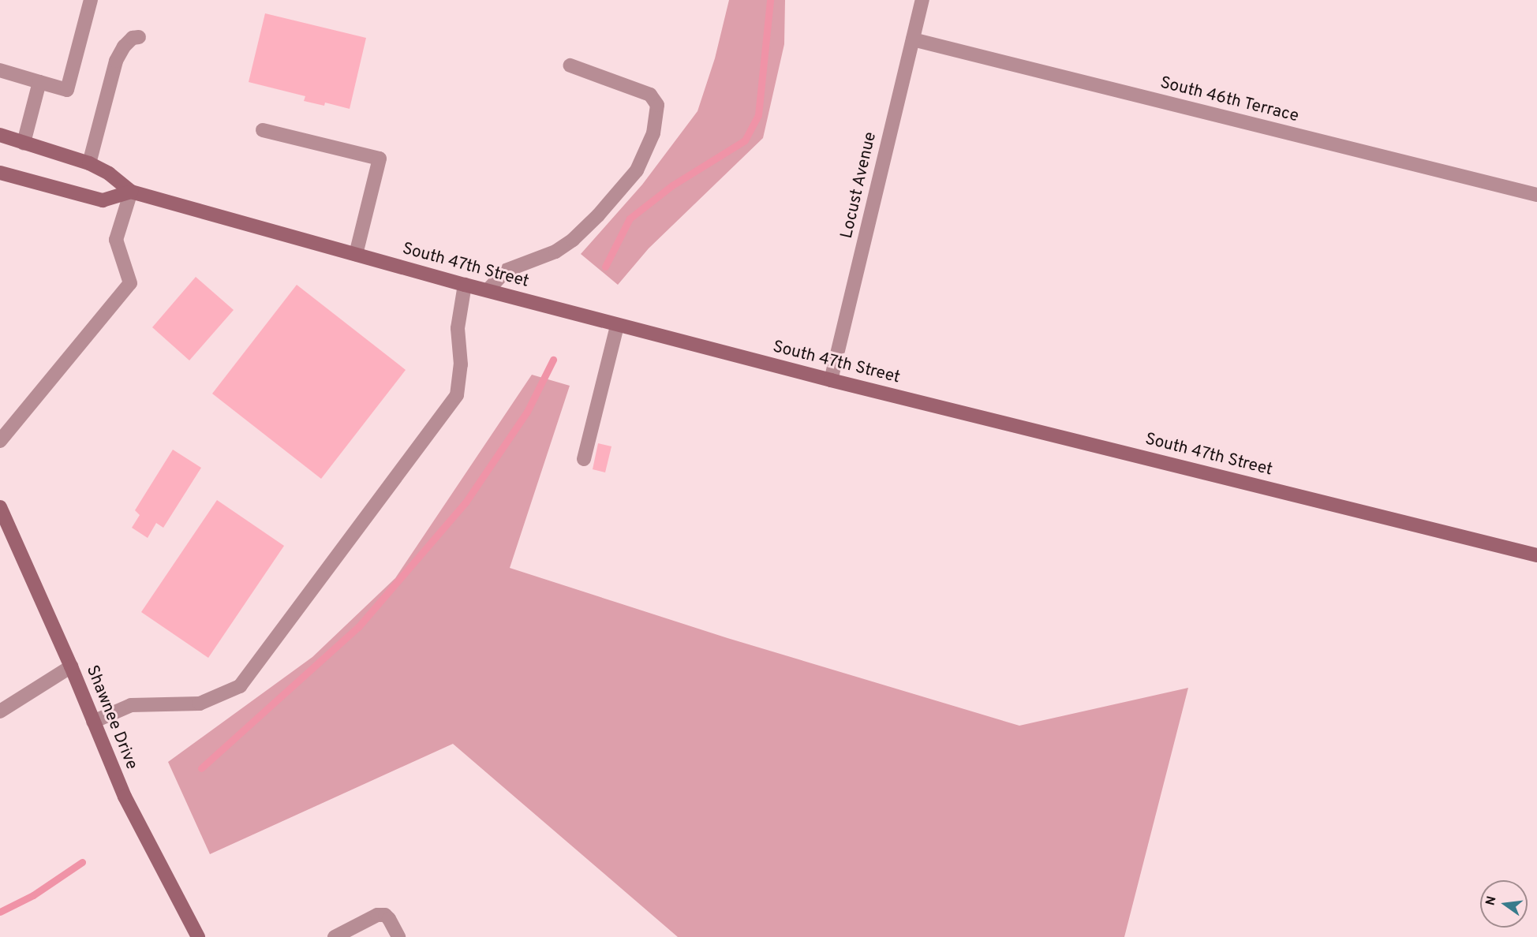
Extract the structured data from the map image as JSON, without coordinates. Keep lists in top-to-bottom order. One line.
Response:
{"streets":{"main road":["South 47th Street","Shawnee Drive"],"street":["South 46th Terrace","Locust Avenue"]},"crossings":[["South 46th Terrace","Locust Avenue"],["Locust Avenue","South 47th Street"]],"north":"left"}
